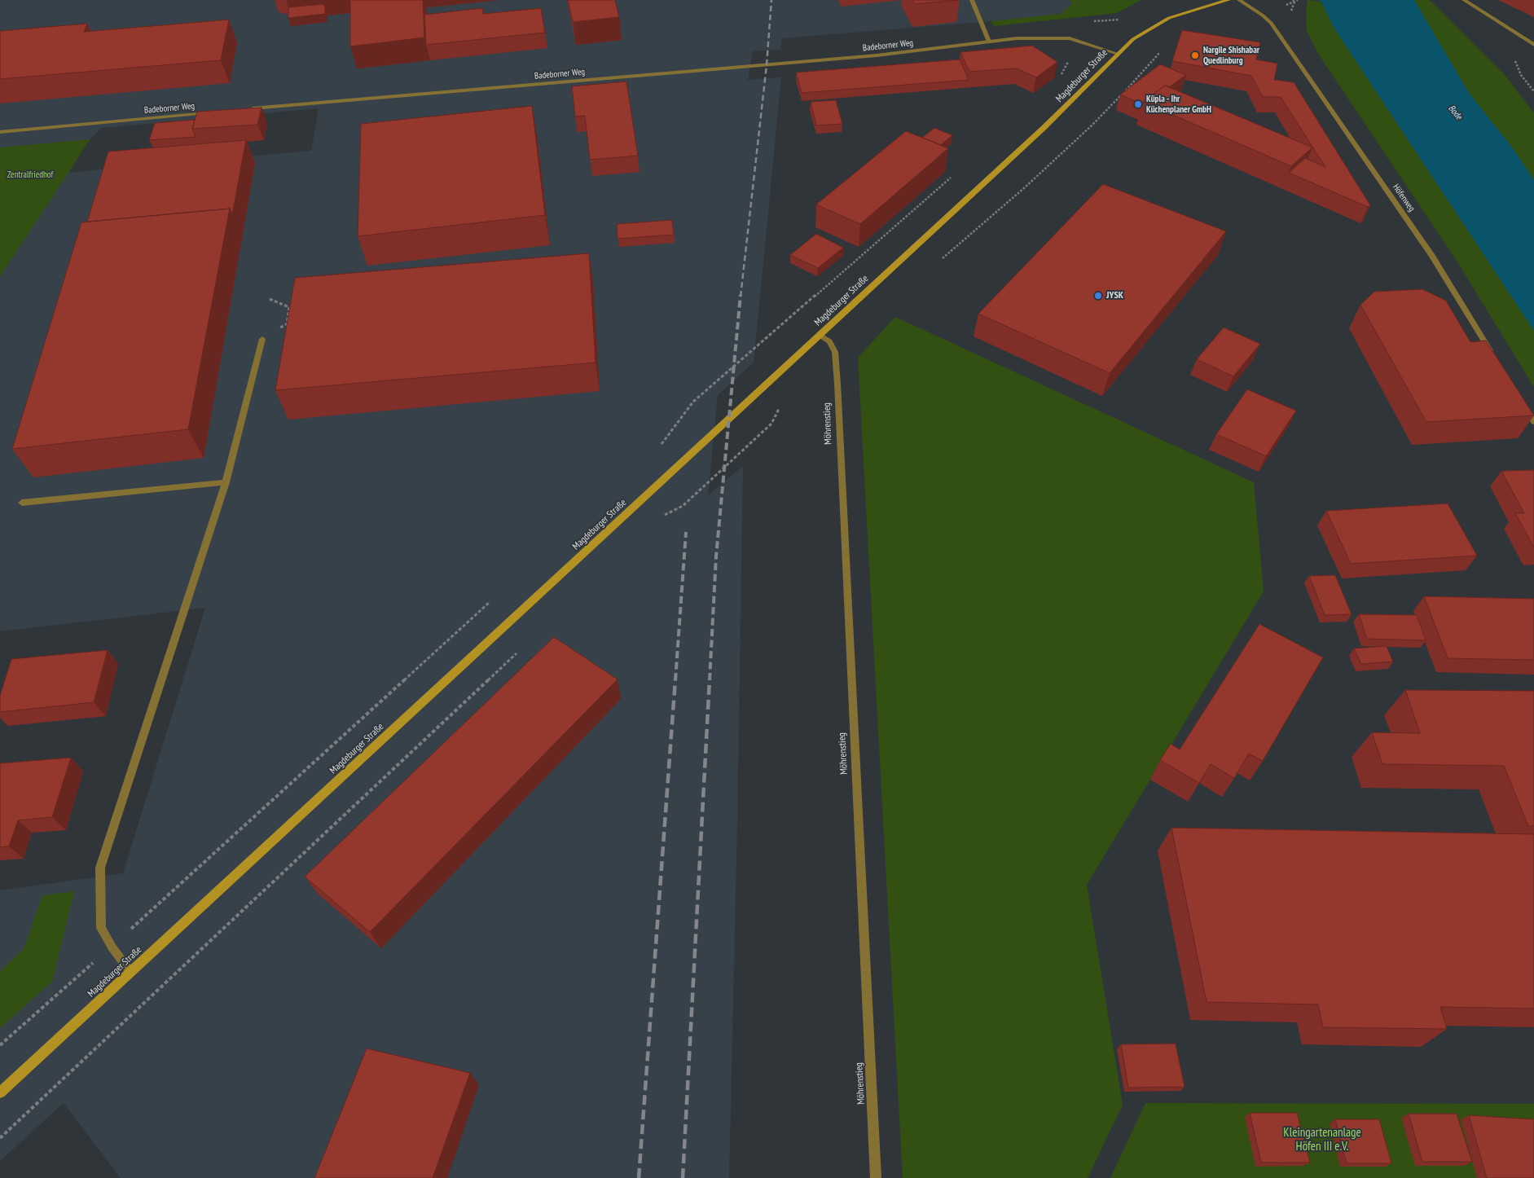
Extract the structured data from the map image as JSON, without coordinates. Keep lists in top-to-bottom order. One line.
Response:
{"streets":{"main road":["Magdeburger Straße"],"street":["Badeborner Weg","Höfenweg","Möhrenstieg"]},"crossings":[["Badeborner Weg","Magdeburger Straße"],["Magdeburger Straße","Möhrenstieg"]],"water":["Bode"],"parks":["Zentralfriedhof","Kleingartenanlage Höfen III e.V."],"places":["Nargile Shishabar Quedlinburg","Küpla - Ihr Küchenplaner GmbH","JYSK"]}
